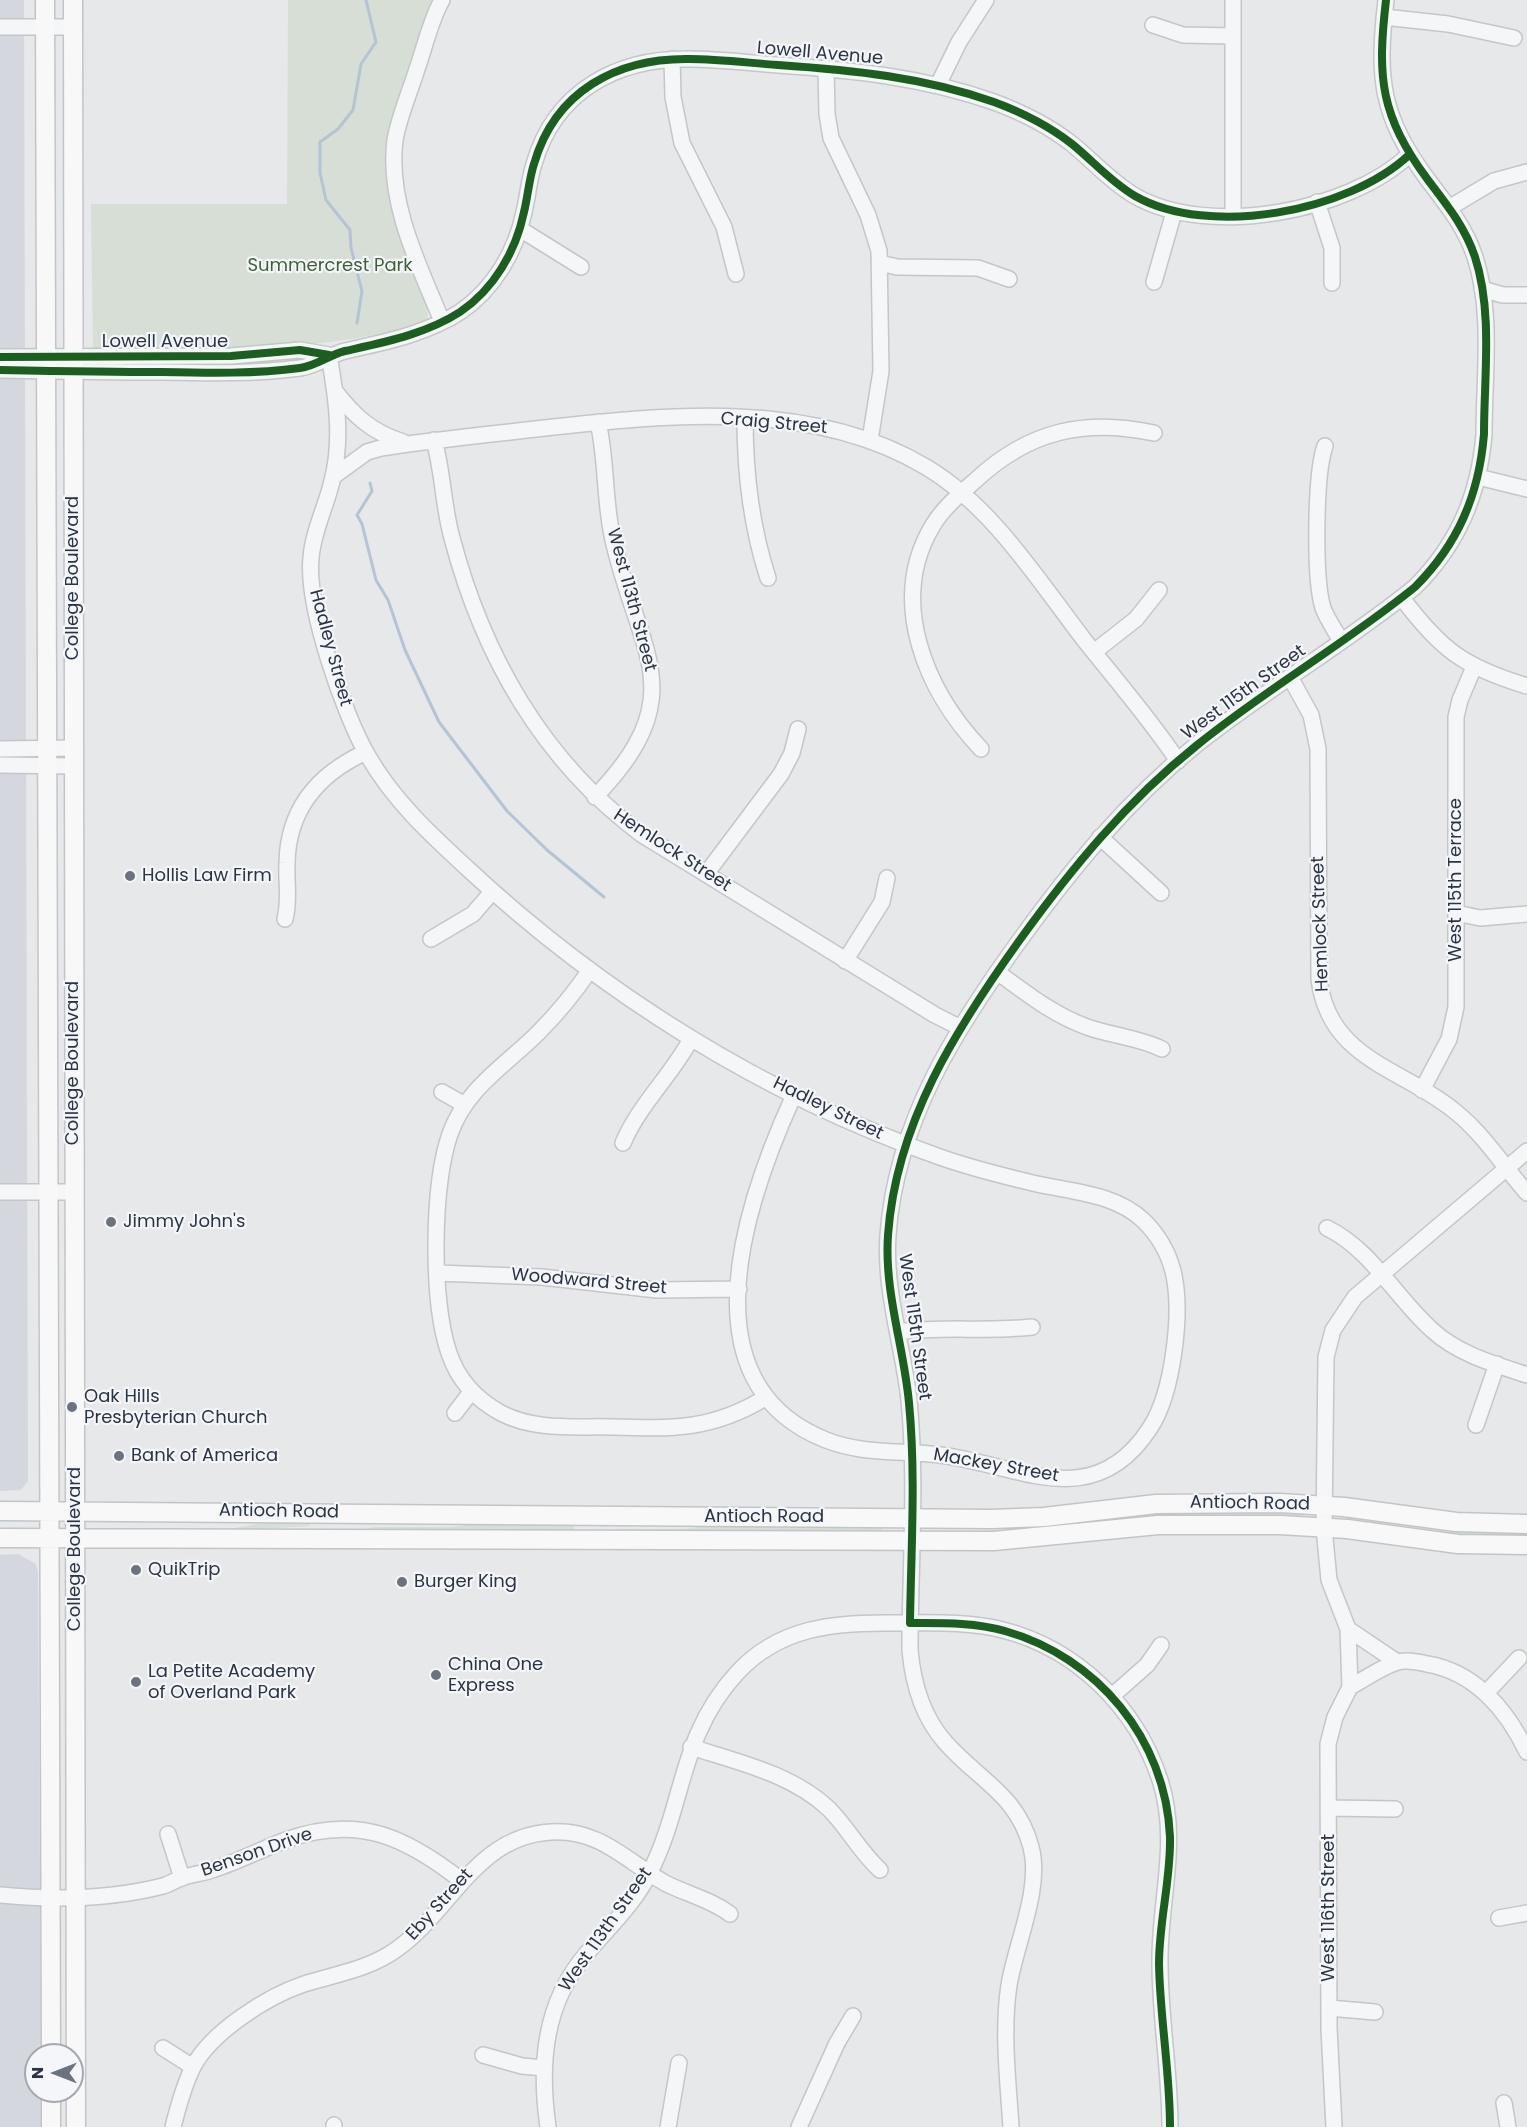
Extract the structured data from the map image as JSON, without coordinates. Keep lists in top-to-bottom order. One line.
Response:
{"streets":{"main road":["College Boulevard","Antioch Road"],"street":["Lowell Avenue","Craig Street","West 113th Street","Hadley Street","West 115th Street","Hemlock Street","West 115th Terrace","Woodward Street","Mackey Street","Benson Drive","Eby Street","West 116th Street"]},"crossings":[["Lowell Avenue","College Boulevard"],["Lowell Avenue","Hadley Street"],["Lowell Avenue","West 115th Street"],["Craig Street","West 113th Street"],["Craig Street","Hadley Street"],["Craig Street","West 115th Street"],["Craig Street","Hemlock Street"],["College Boulevard","Antioch Road"],["College Boulevard","Benson Drive"],["West 113th Street","West 115th Street"],["West 113th Street","Hemlock Street"],["West 113th Street","Eby Street"],["Hadley Street","West 115th Street"],["Hadley Street","Mackey Street"],["West 115th Street","Hemlock Street"],["West 115th Street","Mackey Street"],["West 115th Street","Antioch Road"],["Hemlock Street","West 115th Terrace"],["Hemlock Street","West 116th Street"],["Antioch Road","West 116th Street"],["Benson Drive","Eby Street"]],"parks":["Summercrest Park"],"places":["Hollis Law Firm","Jimmy John's","Oak Hills Presbyterian Church","Bank of America","QuikTrip","Burger King","China One Express","La Petite Academy of Overland Park"],"north":"left"}
